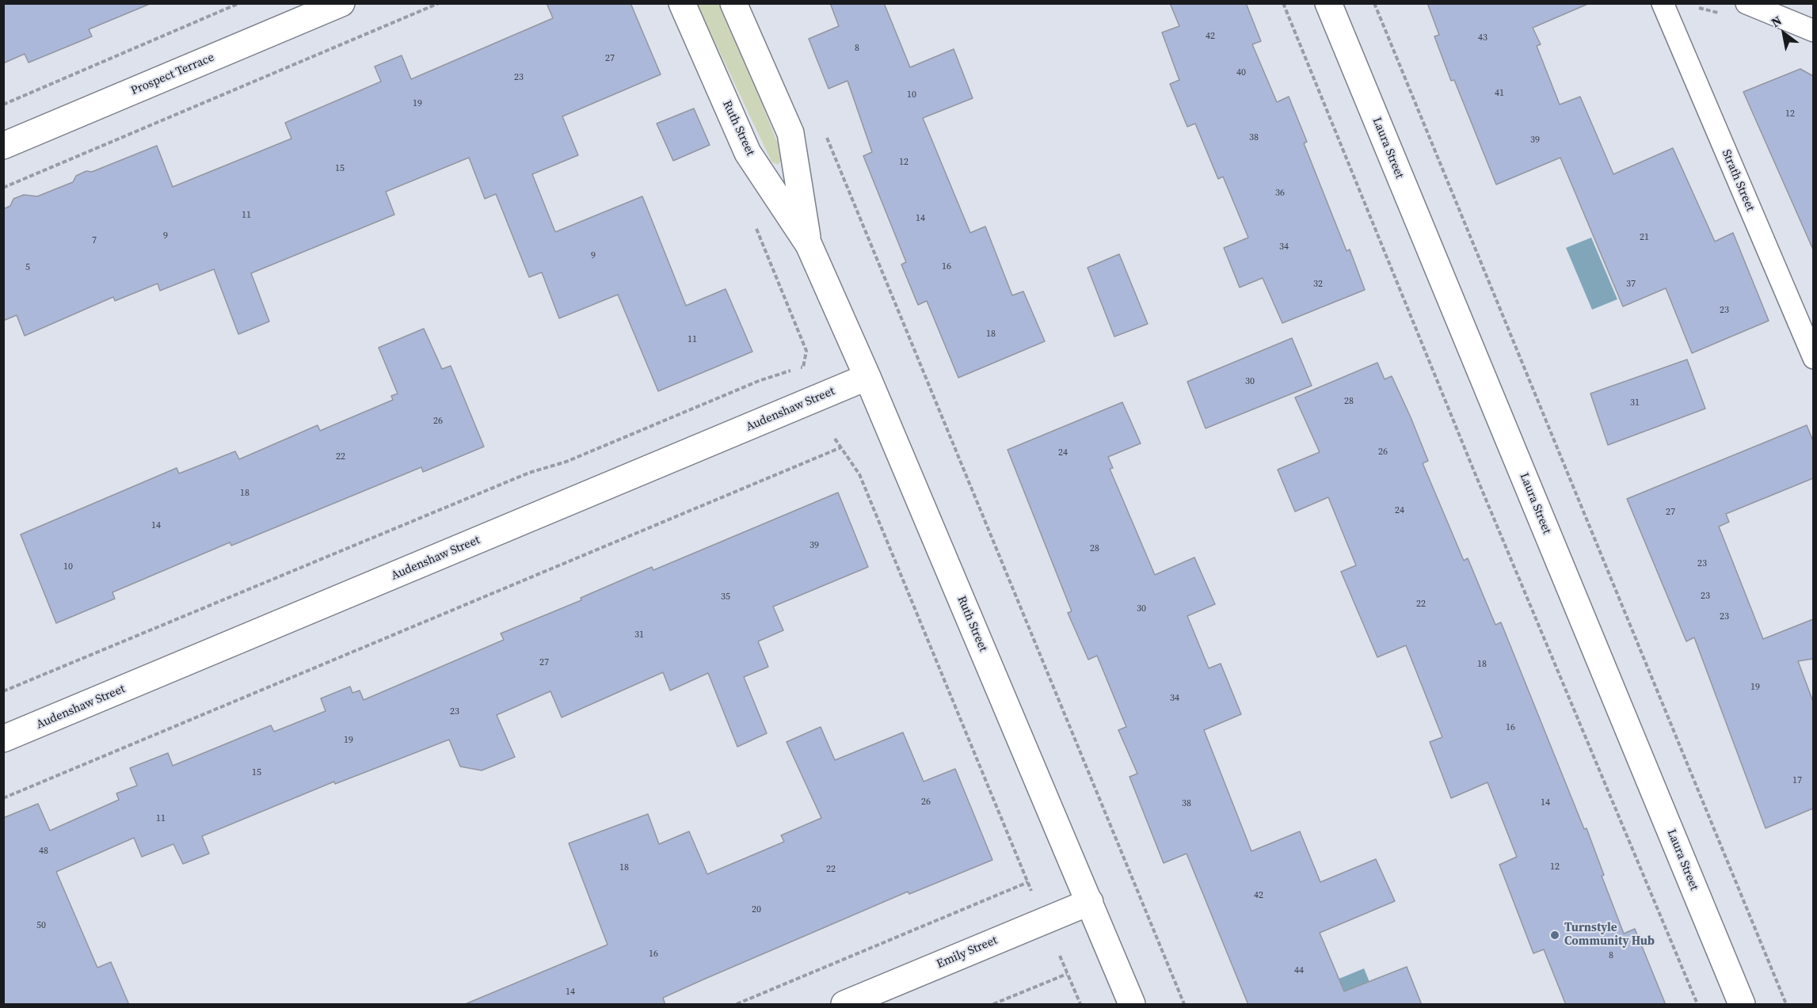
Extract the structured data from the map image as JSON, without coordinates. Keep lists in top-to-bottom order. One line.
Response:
{"streets":{"street":["Prospect Terrace","Ruth Street","Laura Street","Audenshaw Street","Emily Street"],"lane":["Strath Street"]},"crossings":[["Ruth Street","Audenshaw Street"],["Ruth Street","Emily Street"]],"places":["Turnstyle Community Hub"],"house_numbers":["42","43","8","27","40","23","41","10","19","12","38","39","12","15","36","11","14","9","21","7","34","9","16","5","32","37","23","18","11","30","28","31","26","26","24","22","18","24","27","14","39","28","23","10","23","35","22","30","23","31","27","18","19","34","23","16","19","15","17","26","14","38","11","48","12","18","22","42","20","50","16","8","44","14"],"north":"top left"}
